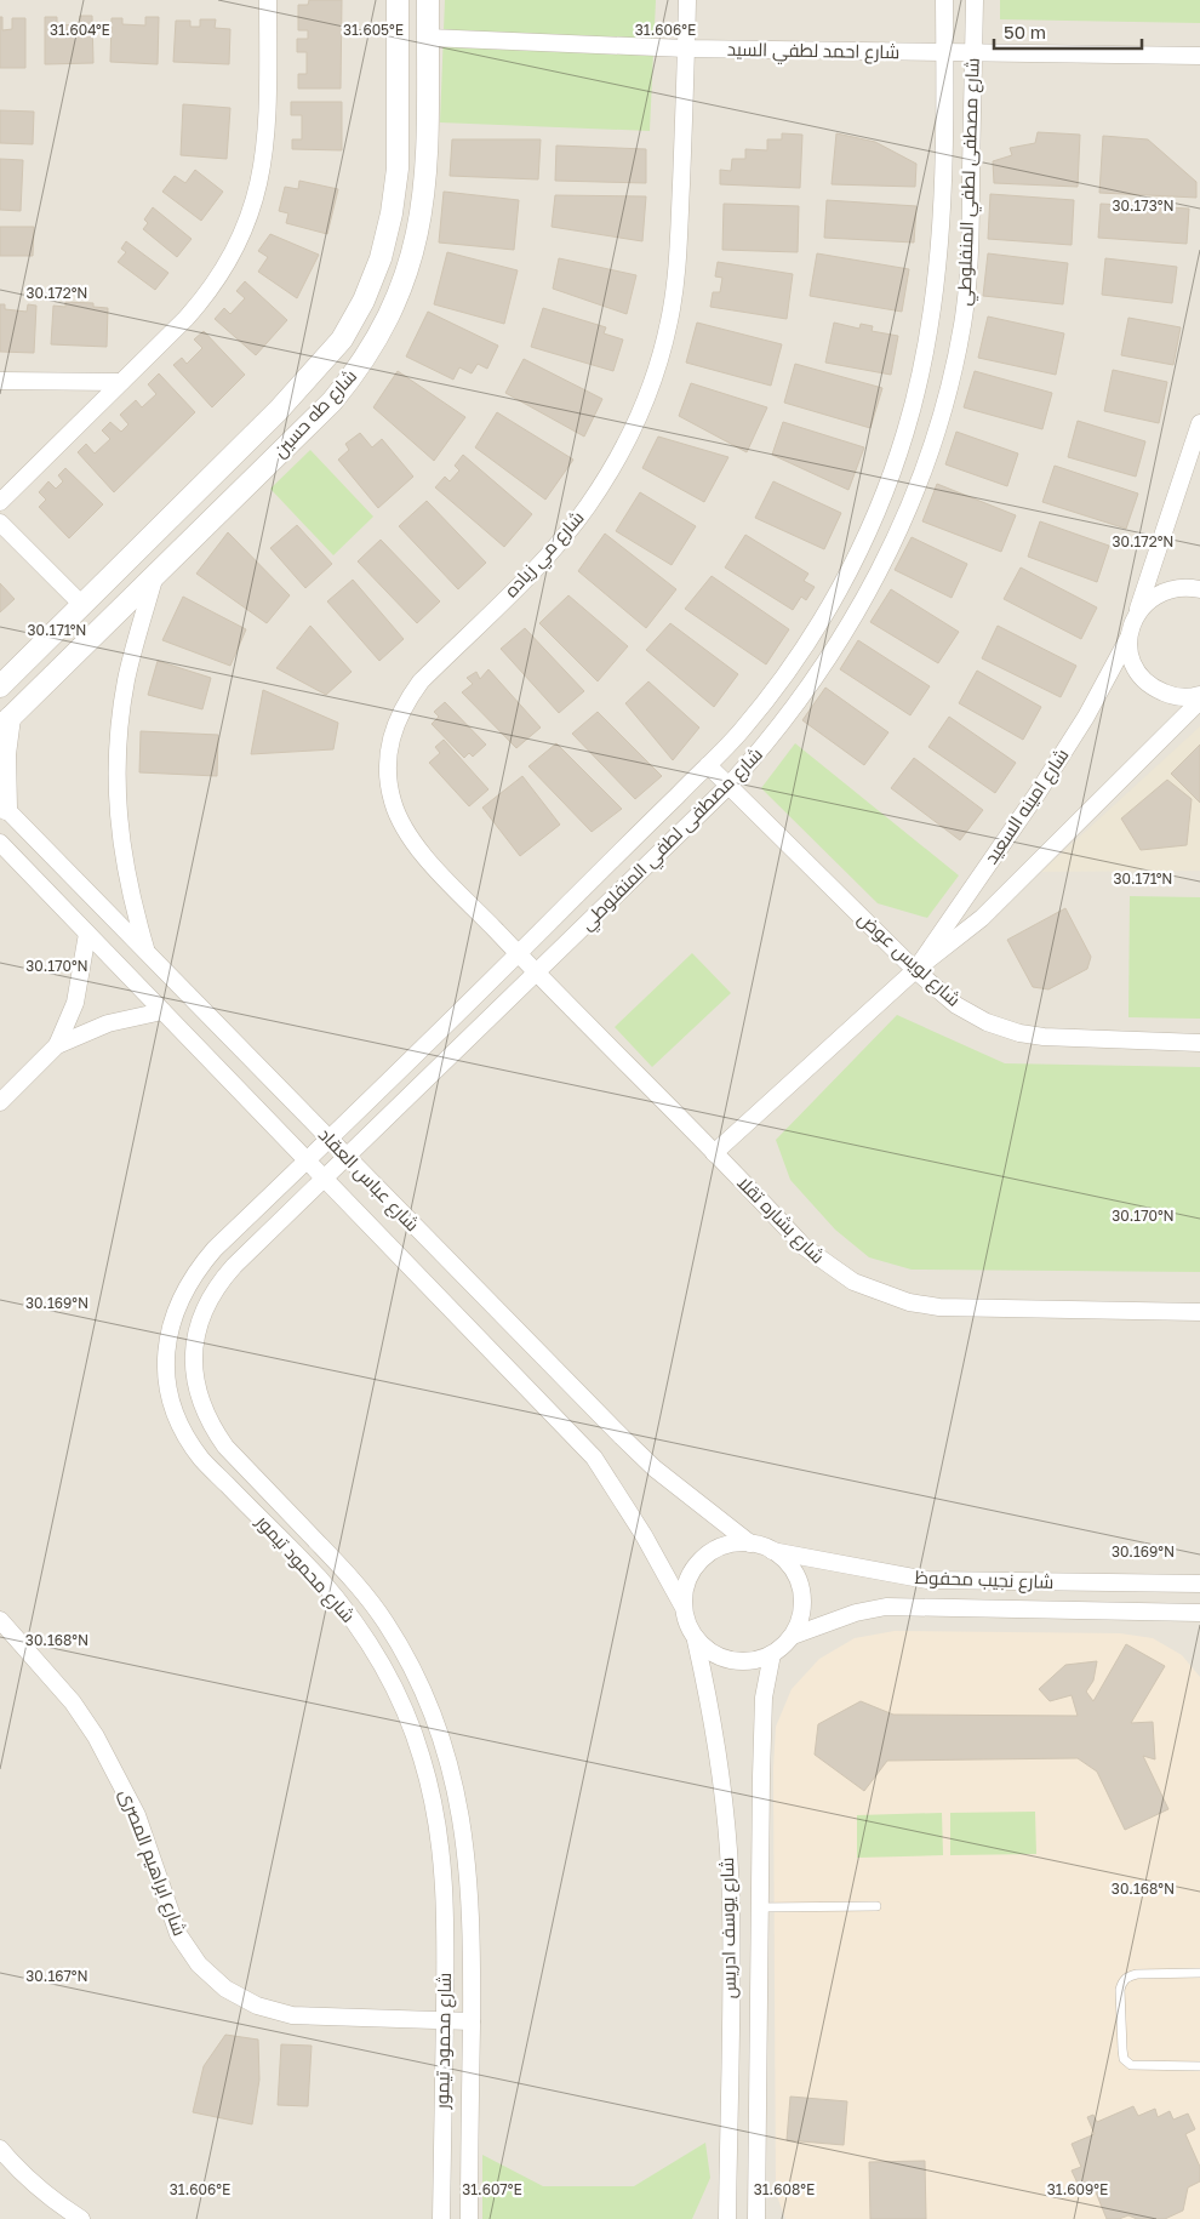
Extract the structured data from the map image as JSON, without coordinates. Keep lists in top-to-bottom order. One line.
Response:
{"streets":{"street":["شارع احمد لطفي السيد","شارع مصطفى لطفي المنفلوطي","شارع طه حسين","شارع مي زياده","شارع امينه السعيد","شارع لويس عوض","شارع عباس العقاد","شارع بشاره تقلا","شارع محمود تيمور","شارع نجيب محفوظ","شارع ابراهيم المصرى","شارع يوسف ادريس"]},"crossings":[["شارع احمد لطفي السيد","شارع مصطفى لطفي المنفلوطي"],["شارع احمد لطفي السيد","شارع طه حسين"],["شارع احمد لطفي السيد","شارع مي زياده"],["شارع مصطفى لطفي المنفلوطي","شارع مي زياده"],["شارع مصطفى لطفي المنفلوطي","شارع لويس عوض"],["شارع مصطفى لطفي المنفلوطي","شارع عباس العقاد"],["شارع مصطفى لطفي المنفلوطي","شارع بشاره تقلا"],["شارع مصطفى لطفي المنفلوطي","شارع محمود تيمور"],["شارع مي زياده","شارع بشاره تقلا"],["شارع امينه السعيد","شارع لويس عوض"],["شارع امينه السعيد","شارع بشاره تقلا"],["شارع عباس العقاد","شارع محمود تيمور"],["شارع عباس العقاد","شارع نجيب محفوظ"],["شارع عباس العقاد","شارع يوسف ادريس"],["شارع محمود تيمور","شارع ابراهيم المصرى"],["شارع نجيب محفوظ","شارع يوسف ادريس"]],"scale_bar":"50 m","coordinates":["31.604°E","31.605°E","31.606°E","30.173°N","30.172°N","30.171°N","30.170°N","30.169°N","30.168°N","30.167°N","31.607°E","31.608°E","31.609°E"]}
